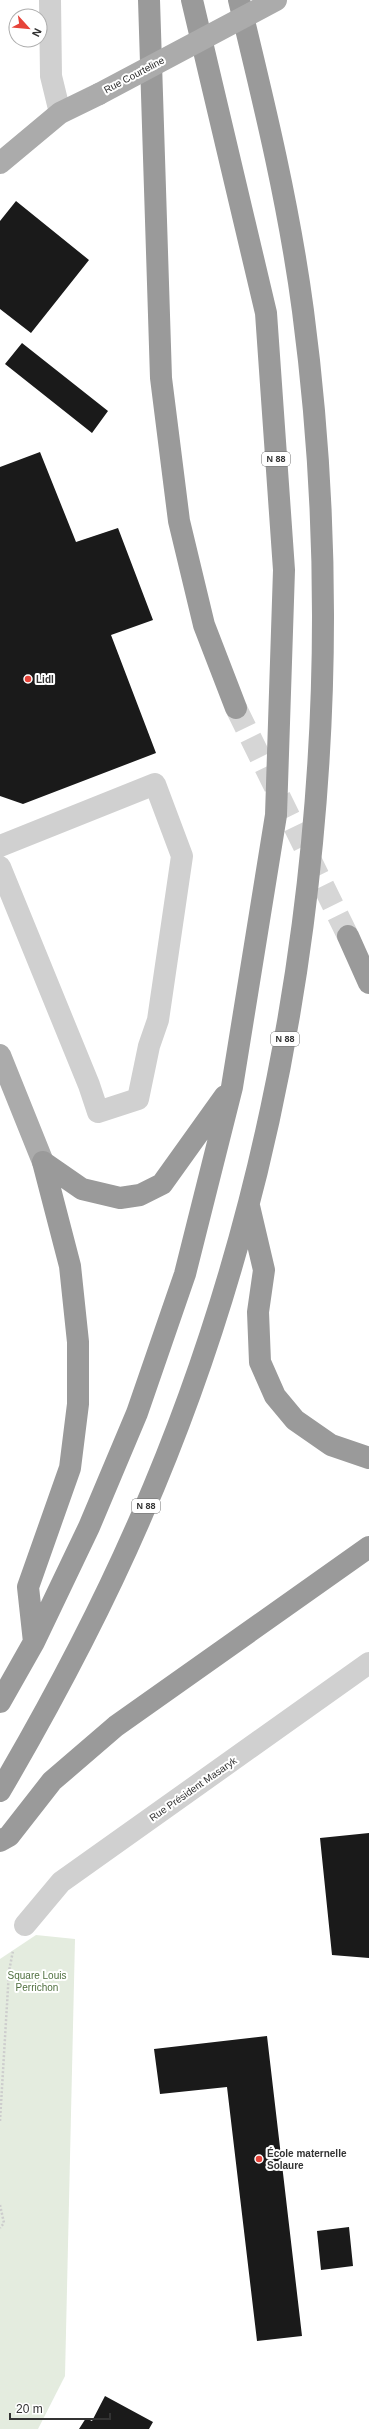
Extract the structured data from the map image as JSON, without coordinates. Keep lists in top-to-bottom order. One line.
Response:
{"streets":{"highway":["N 88"],"main road":["Rue Courteline"],"street":["Rue Président Masaryk"]},"parks":["Square Louis Perrichon"],"places":["Lidl","École maternelle Solaure"],"scale_bar":"20 m","north":"bottom right"}
